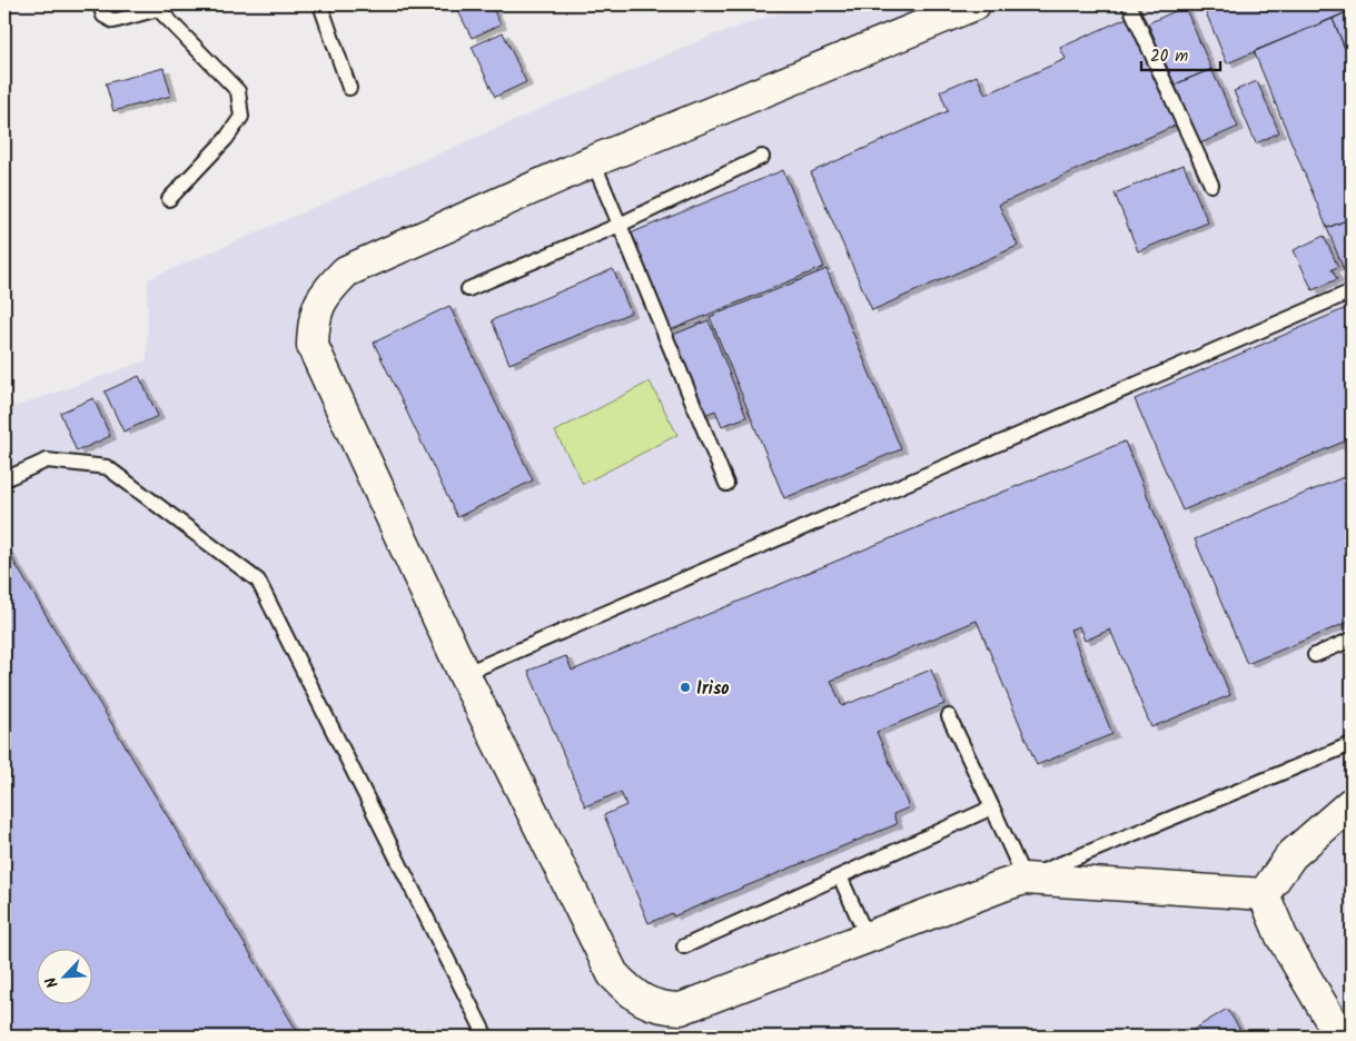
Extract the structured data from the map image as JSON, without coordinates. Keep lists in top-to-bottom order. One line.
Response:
{"places":["Iriso"],"scale_bar":"20 m","north":"bottom left"}
